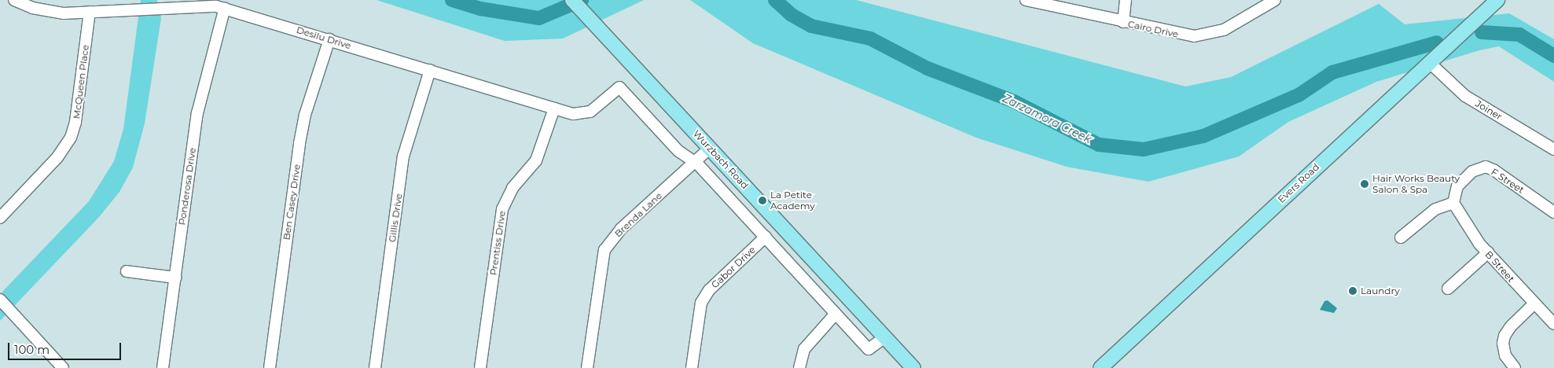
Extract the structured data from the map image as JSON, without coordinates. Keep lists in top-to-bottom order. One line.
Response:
{"streets":{"main road":["Wurzbach Road","Evers Road"],"street":["Cairo Drive","Desilu Drive","McQueen Place","Joiner","F Street","Ponderosa Drive","Ben Casey Drive","Brenda Lane","Gillis Drive","Prentiss Drive","B Street","Gabor Drive"]},"crossings":[["Desilu Drive","McQueen Place"],["Desilu Drive","Wurzbach Road"],["Desilu Drive","Ponderosa Drive"],["Desilu Drive","Ben Casey Drive"],["Desilu Drive","Gillis Drive"],["Desilu Drive","Prentiss Drive"],["Joiner","Evers Road"],["Wurzbach Road","Brenda Lane"],["Wurzbach Road","Gabor Drive"],["F Street","B Street"]],"water":["Zarzamora Creek"],"places":["Hair Works Beauty Salon & Spa","La Petite Academy","Laundry"],"scale_bar":"100 m"}
